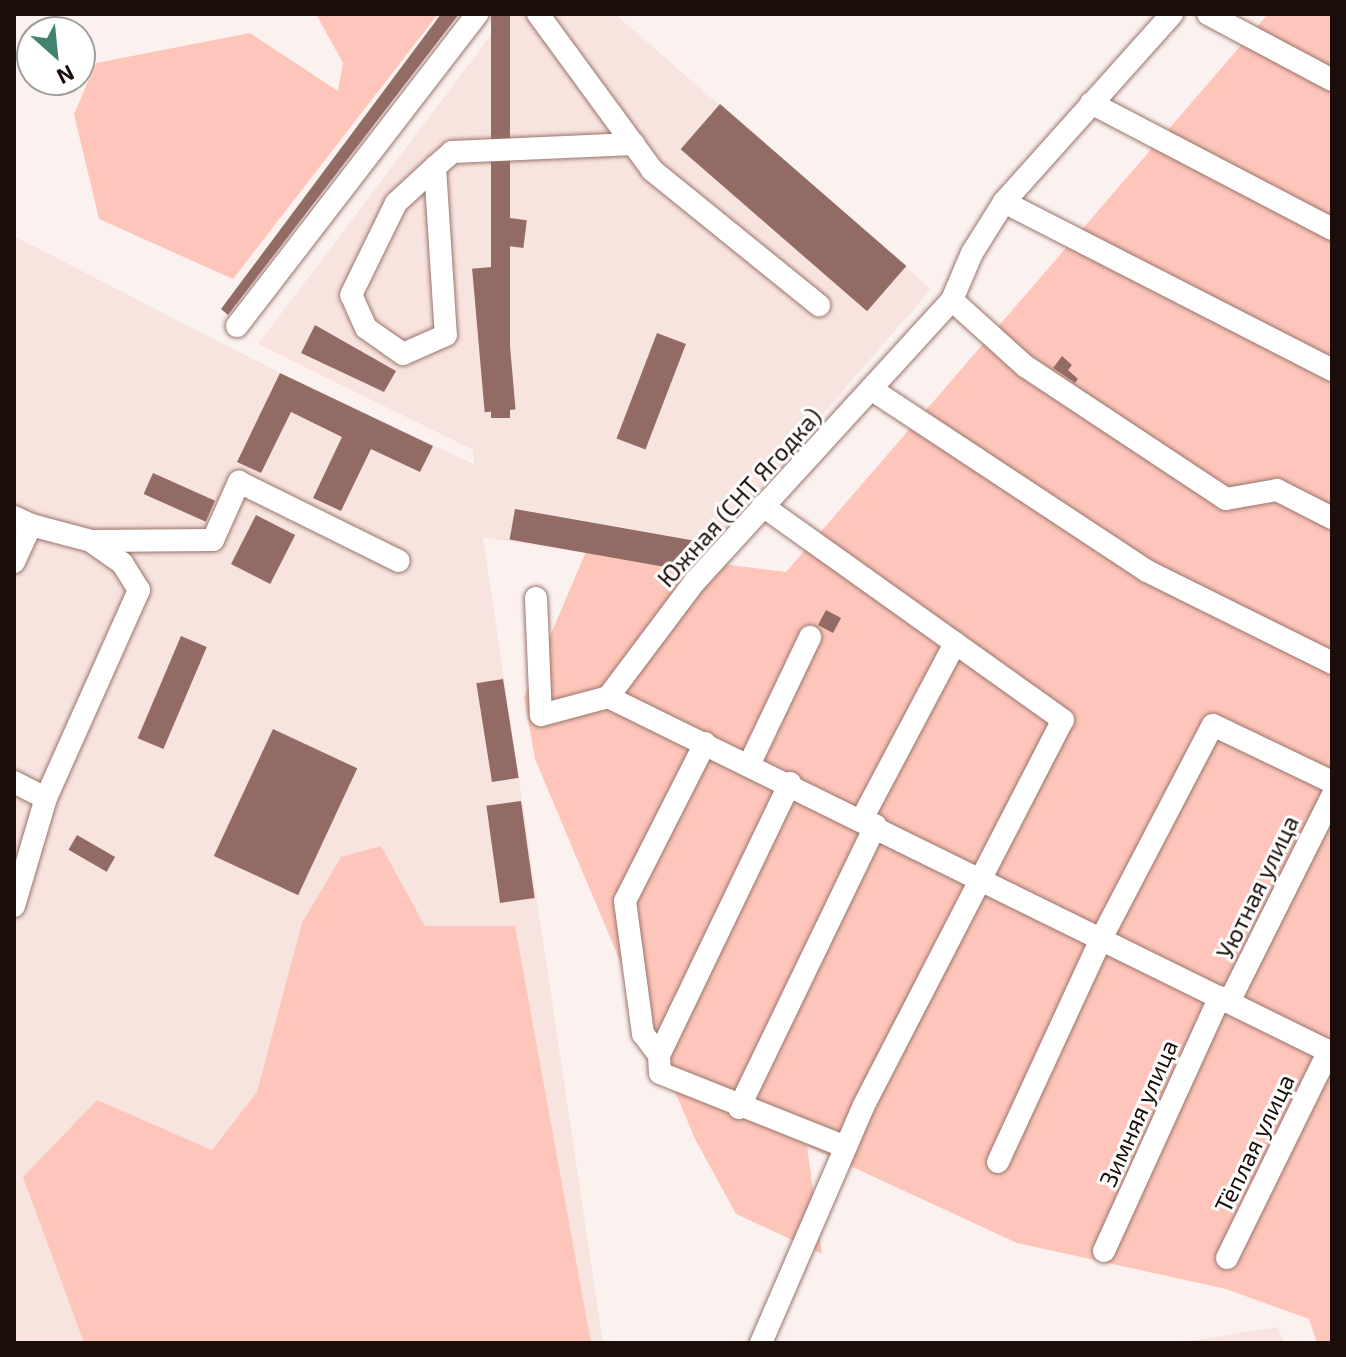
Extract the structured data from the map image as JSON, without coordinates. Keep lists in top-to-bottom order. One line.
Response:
{"streets":{"street":["Южная (СНТ Ягодка)","Уютная улица","Зимняя улица","Тёплая улица"]},"crossings":[["Уютная улица","Зимняя улица"]],"north":"bottom right"}
